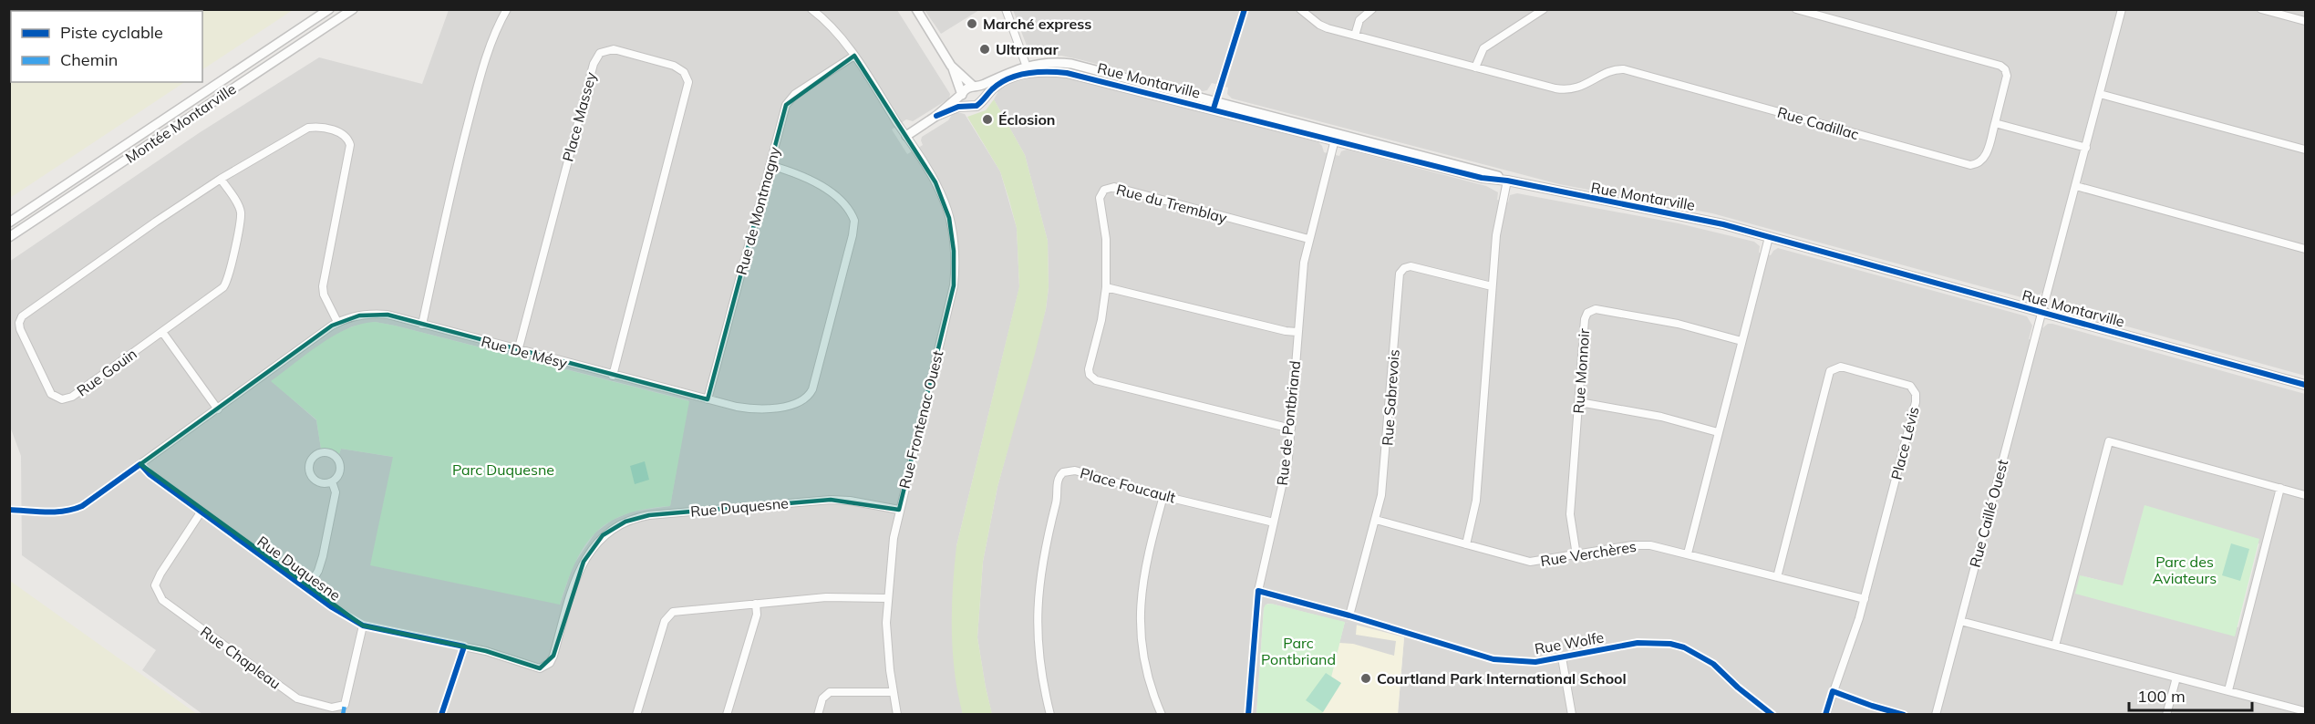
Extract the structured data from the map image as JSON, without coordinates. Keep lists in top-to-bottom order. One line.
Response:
{"streets":{"street":["Rue Montarville","Place Massey","Montée Montarville","Rue Cadillac","Rue du Tremblay","Rue de Montmagny","Rue De Mésy","Rue Monnoir","Rue Gouin","Rue Sabrevois","Rue Frontenac Ouest","Rue de Pontbriand","Place Lévis","Place Foucault","Rue Duquesne","Rue Caillé Ouest","Rue Verchères","Rue Wolfe","Rue Chapleau"]},"crossings":[["Rue Montarville","Rue Frontenac Ouest"],["Rue Montarville","Rue de Pontbriand"],["Rue Montarville","Rue Caillé Ouest"],["Place Massey","Rue De Mésy"],["Rue du Tremblay","Rue de Pontbriand"],["Rue de Montmagny","Rue De Mésy"],["Rue de Montmagny","Rue Frontenac Ouest"],["Rue De Mésy","Rue Gouin"],["Rue De Mésy","Rue Duquesne"],["Rue Monnoir","Rue Verchères"],["Rue Sabrevois","Rue Verchères"],["Rue Sabrevois","Rue Wolfe"],["Rue Frontenac Ouest","Rue Duquesne"],["Rue de Pontbriand","Place Foucault"],["Rue de Pontbriand","Rue Wolfe"],["Place Lévis","Rue Verchères"],["Rue Duquesne","Rue Chapleau"]],"parks":["Parc Duquesne","Parc des Aviateurs","Parc Pontbriand"],"places":["Marché express","Ultramar","Éclosion","Courtland Park International School"],"legend":["Piste cyclable","Chemin"],"scale_bar":"100 m"}
